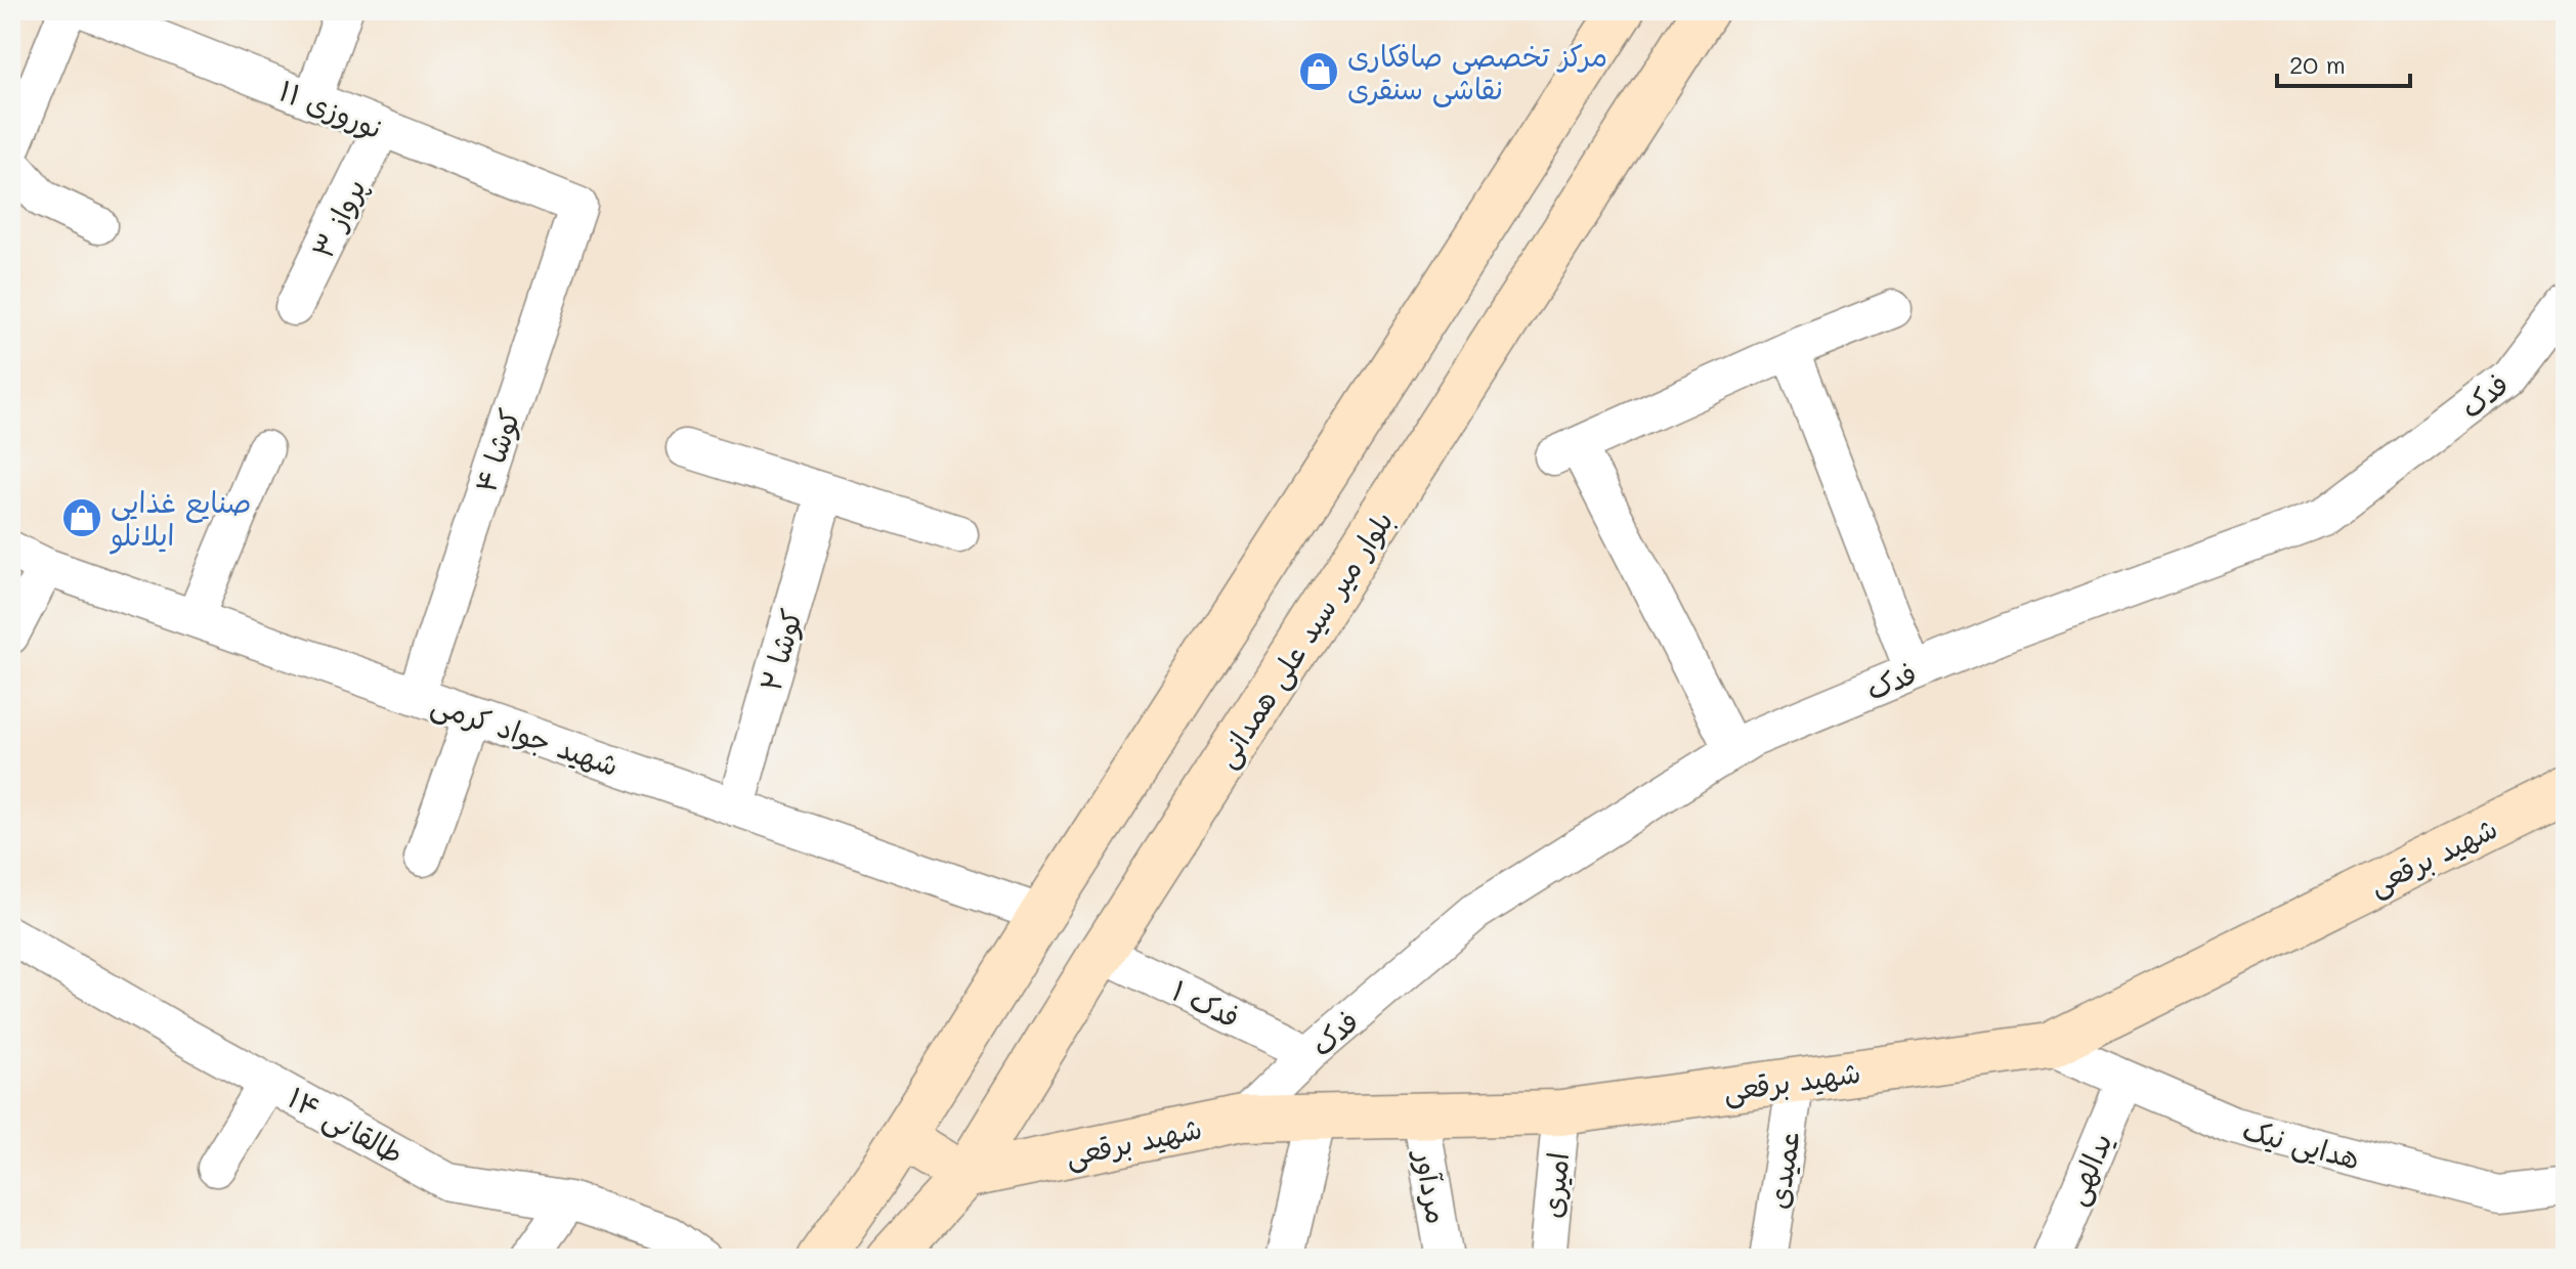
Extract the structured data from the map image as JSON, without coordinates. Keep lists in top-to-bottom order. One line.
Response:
{"streets":{"main road":["بلوار میر سید علی همدانی","شهید برقعی"],"street":["نوروزی ۱۱","پرواز ۳","فدک","کوشا ۴","کوشا ۲","شهید جواد کرمی","فدک ۱","طالقانی ۱۴","هدایی نیک","یدالهی","عمیدی","امیری","مردآور"]},"crossings":[["نوروزی ۱۱","پرواز ۳"],["نوروزی ۱۱","کوشا ۴"],["فدک","شهید برقعی"],["فدک","فدک ۱"],["کوشا ۴","شهید جواد کرمی"],["بلوار میر سید علی همدانی","شهید برقعی"],["بلوار میر سید علی همدانی","فدک ۱"],["کوشا ۲","شهید جواد کرمی"],["شهید برقعی","هدایی نیک"],["شهید برقعی","عمیدی"],["شهید برقعی","امیری"],["شهید برقعی","مردآور"],["هدایی نیک","یدالهی"]],"places":{"shop":["مرکز تخصصی صافکاری نقاشی سنقری","صنایع غذایی ایلانلو"]},"scale_bar":"20 m"}
